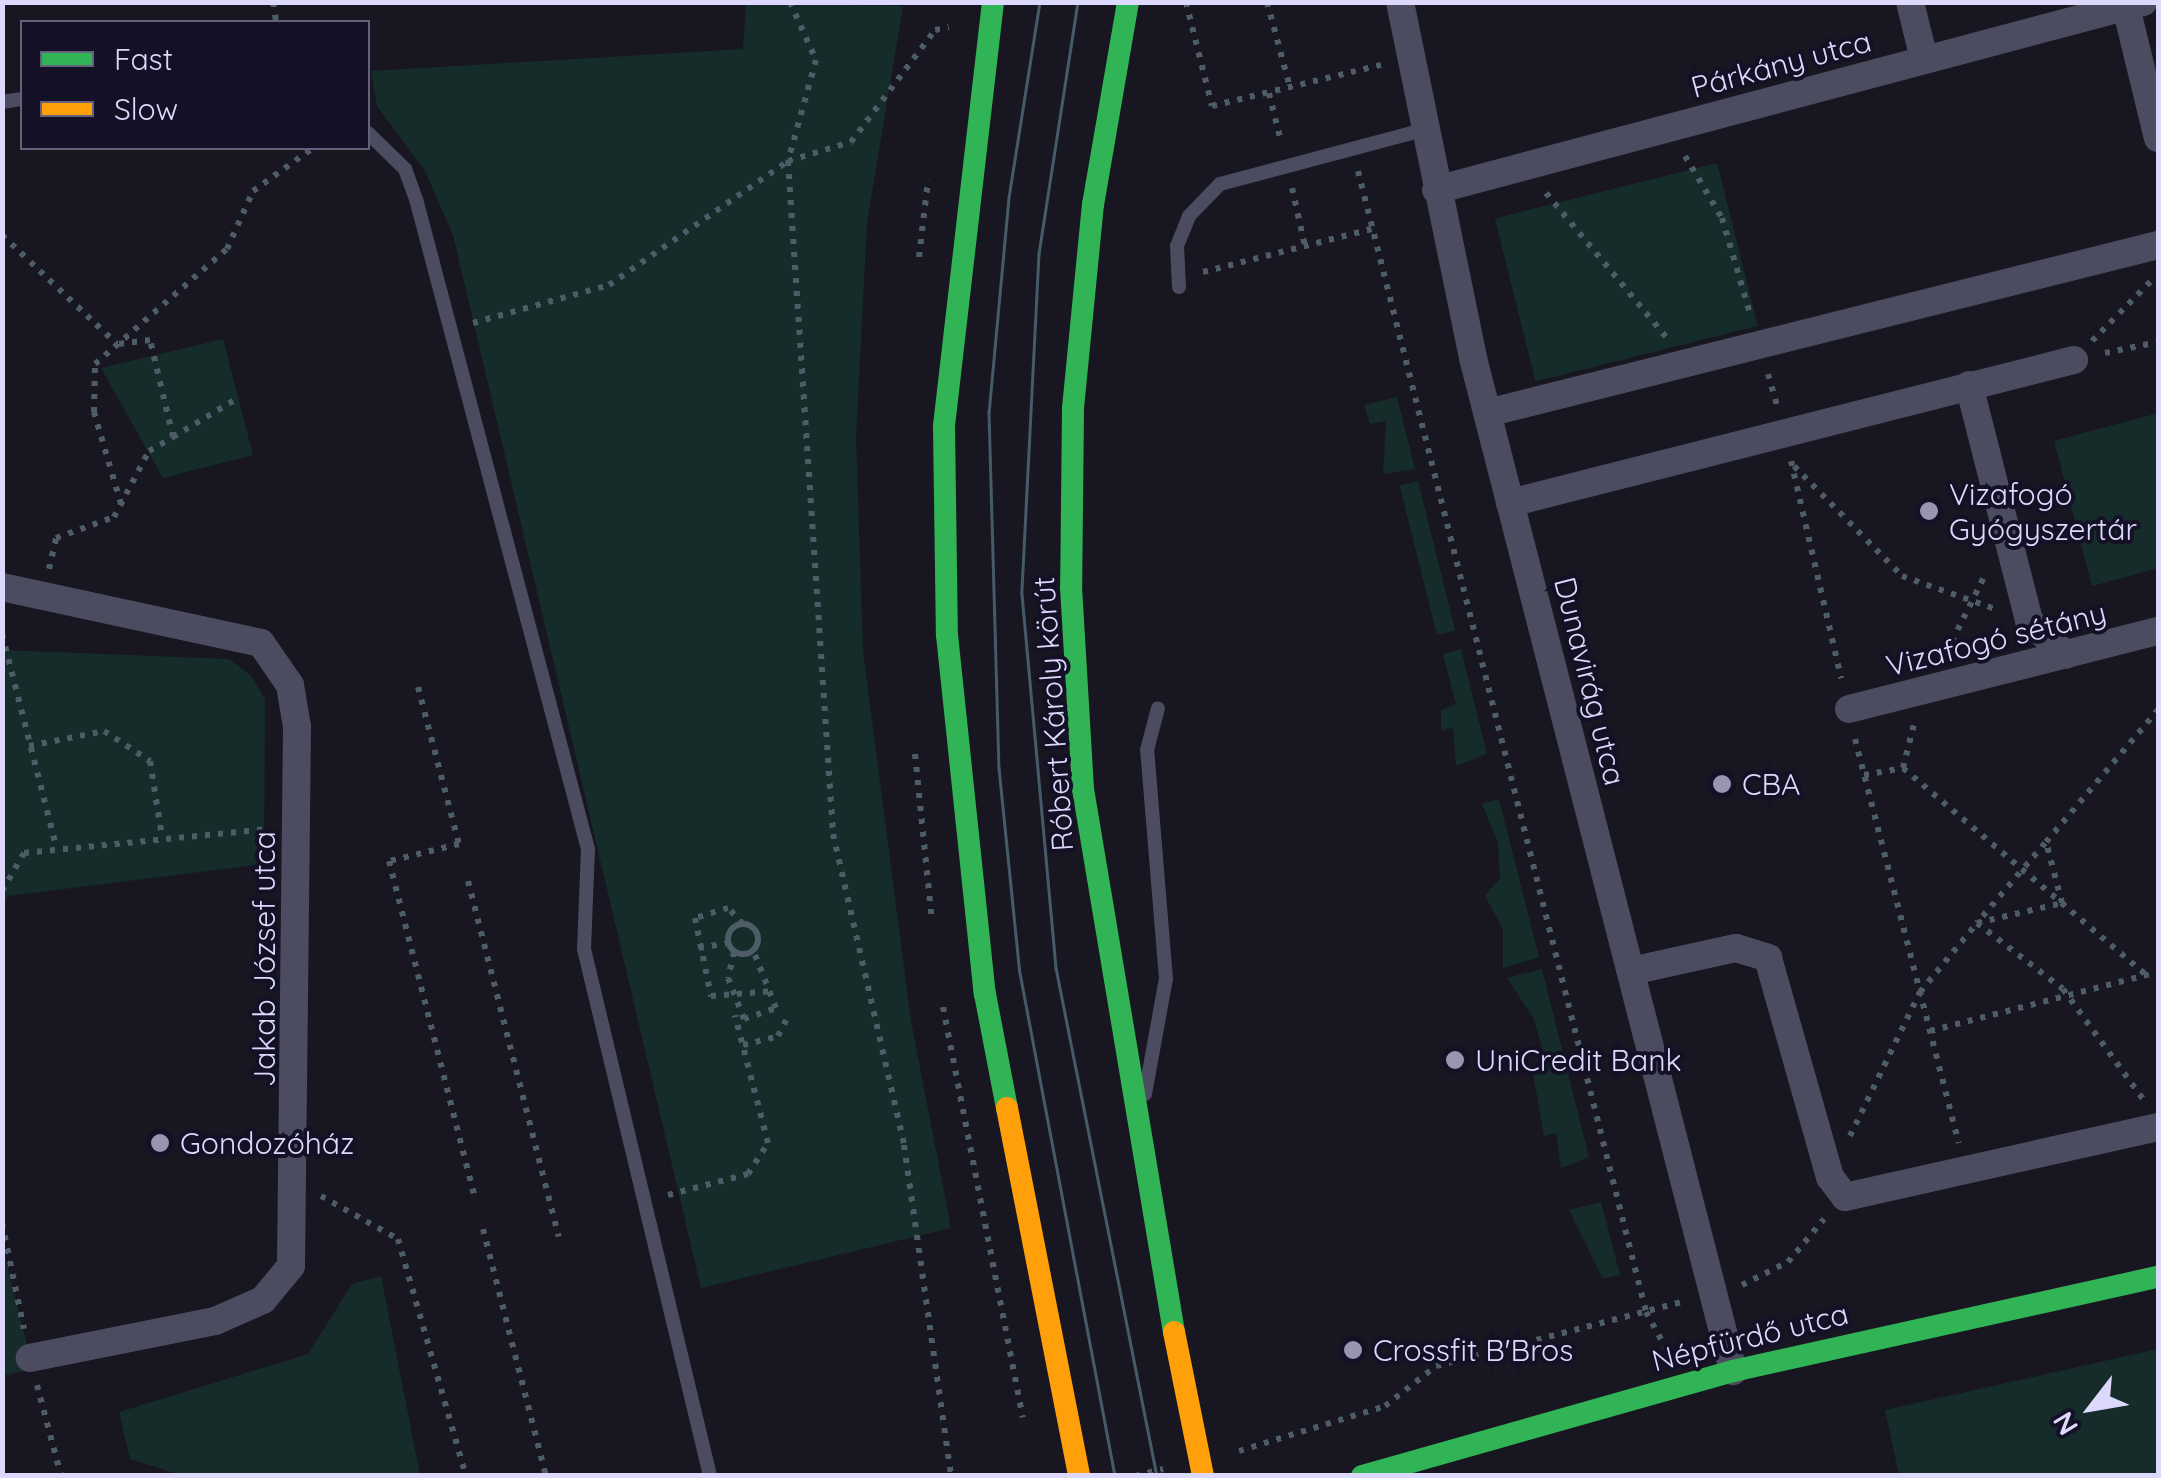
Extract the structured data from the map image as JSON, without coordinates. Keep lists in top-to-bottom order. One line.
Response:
{"streets":{"main road":["Róbert Károly körút","Népfürdő utca"],"street":["Párkány utca","Vizafogó sétány","Dunavirág utca","Jakab József utca"]},"crossings":[["Párkány utca","Dunavirág utca"],["Dunavirág utca","Népfürdő utca"]],"places":["Vizafogó Gyógyszertár","CBA","UniCredit Bank","Gondozóház","Crossfit B'Bros"],"legend":["Fast","Slow"],"north":"bottom left"}
